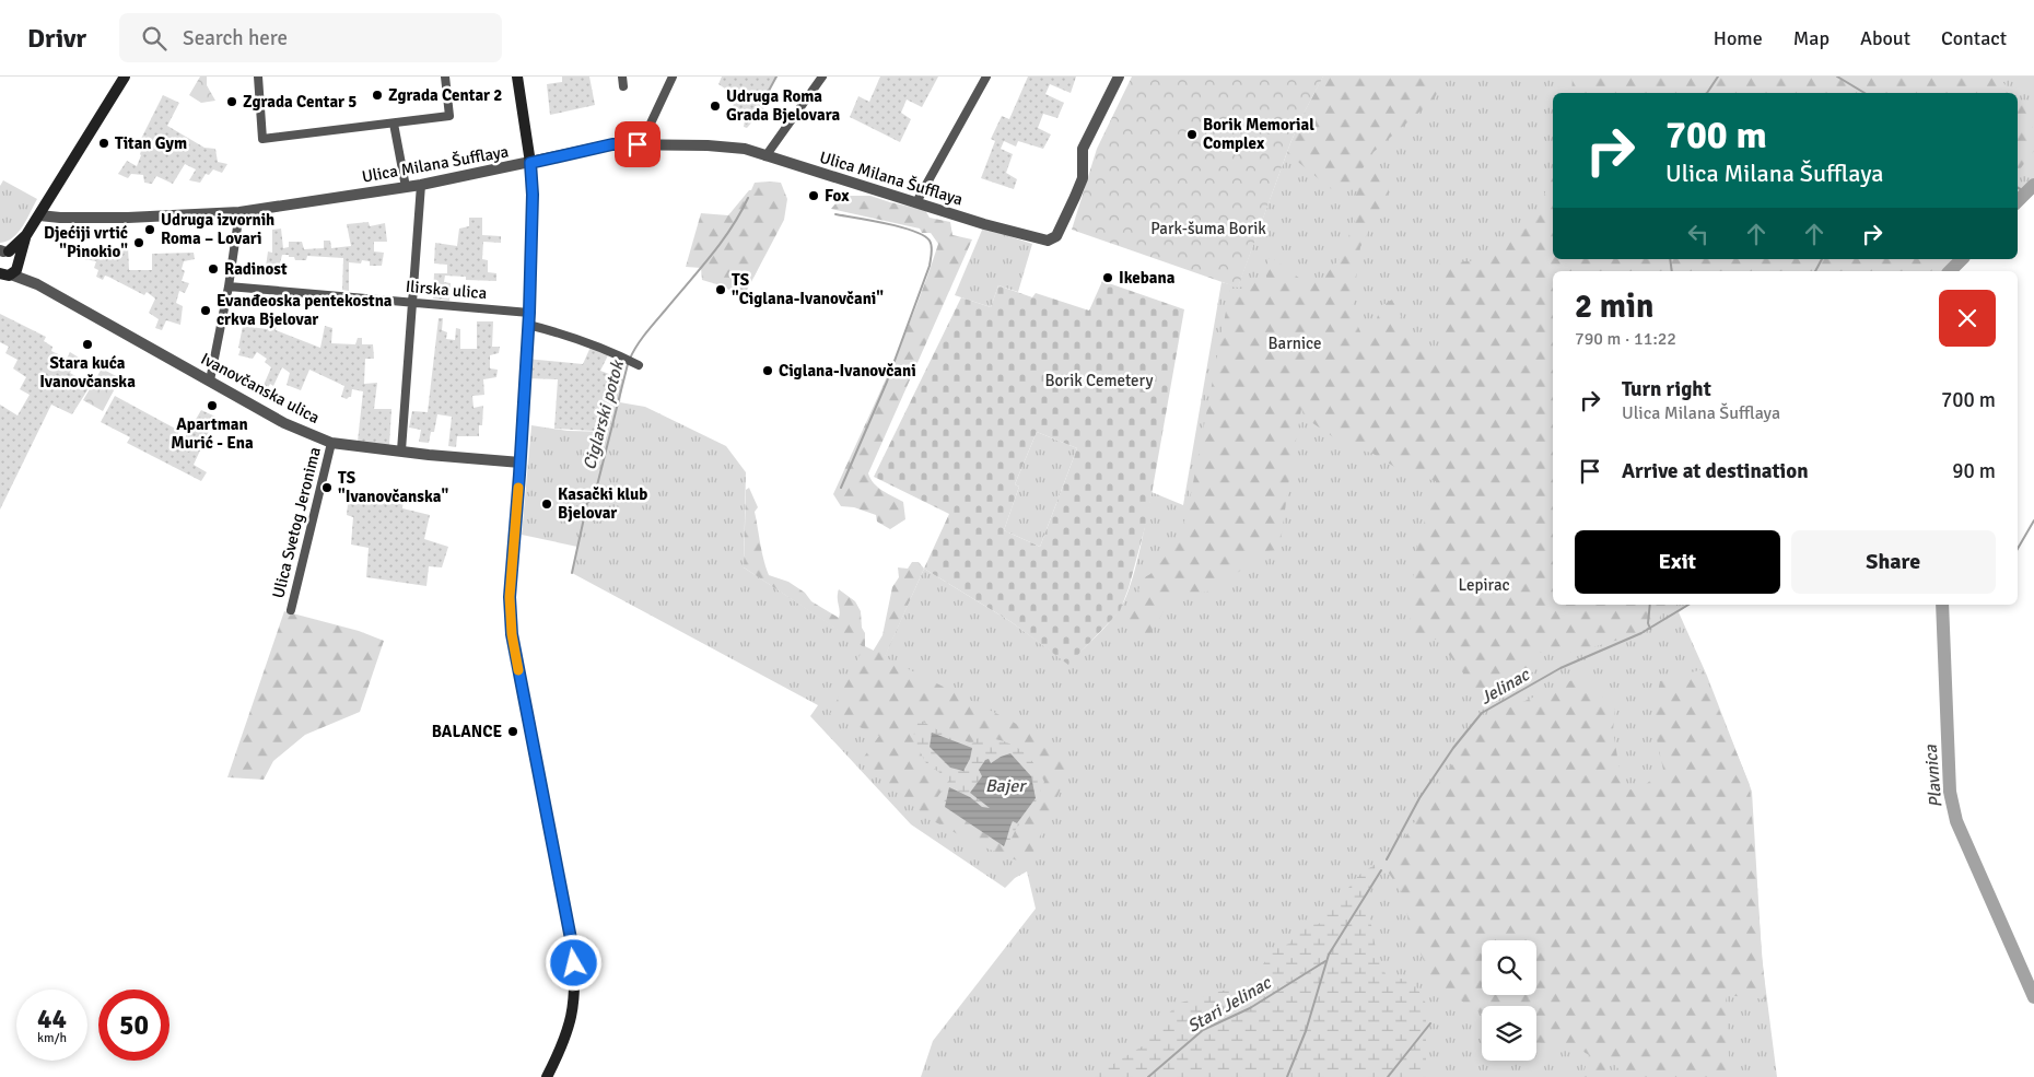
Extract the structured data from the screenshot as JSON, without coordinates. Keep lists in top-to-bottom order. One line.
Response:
{"streets":{"street":["Ulica Milana Šufflaya","Ilirska ulica","Ivanovčanska ulica","Ulica Svetog Jeronima"]},"crossings":[["Ivanovčanska ulica","Ulica Svetog Jeronima"]],"water":["Ciglarski potok","Jelinac","Plavnica","Bajer","Stari Jelinac"],"parks":["Park-šuma Borik","Barnice","Borik Cemetery","Lepirac"],"places":["Zgrada Centar 2","Zgrada Centar 5","Udruga Roma Grada Bjelovara","Borik Memorial Complex","Titan Gym","Fox","Udruga izvornih Roma – Lovari","Djećiji vrtić \"Pinokio\"","Radinost","Ikebana","TS \"Ciglana-Ivanovčani\"","Evanđeoska pentekostna crkva Bjelovar","Stara kuća Ivanovčanska","Ciglana-Ivanovčani","Apartman Murić - Ena","TS \"Ivanovčanska\"","Kasački klub Bjelovar","BALANCE"],"page":{"header":"Drivr","search":"Search here","nav":["Home","Map","About","Contact"],"turn":["700 m","Ulica Milana Šufflaya"],"heading":["2 min","790 m · 11:22"],"list":[{"name":"Turn right","note":"Ulica Milana Šufflaya","value":"700 m"},{"name":"Arrive at destination","value":"90 m"}],"buttons":["Exit","Share"],"speed":"44 km/h","limit":"50"}}
